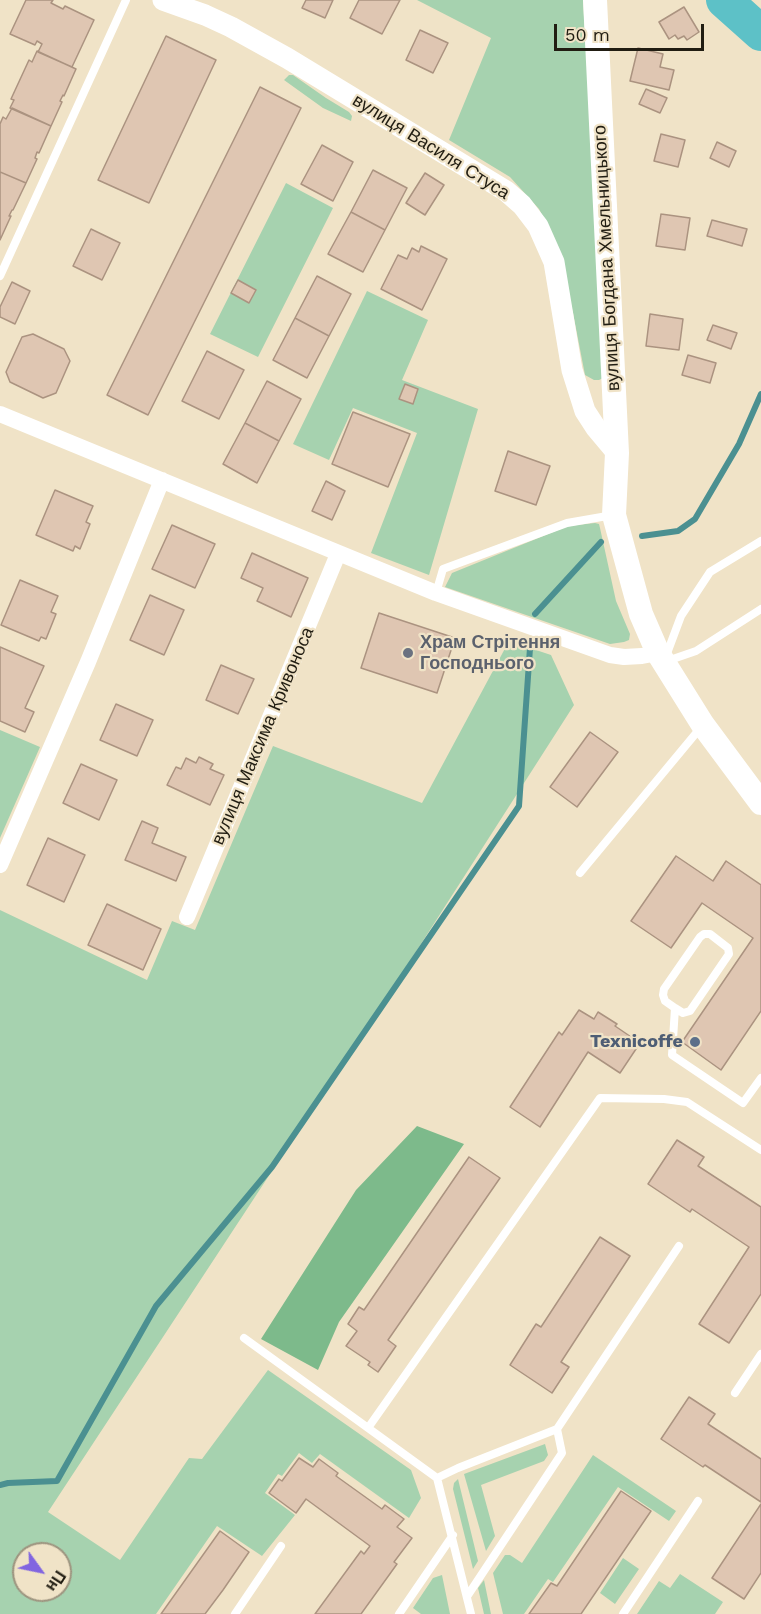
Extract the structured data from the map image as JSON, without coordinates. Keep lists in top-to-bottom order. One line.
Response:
{"streets":{"main road":["вулиця Богдана Хмельницького"],"street":["вулиця Василя Стуса","вулиця Максима Кривоноса"]},"crossings":[["вулиця Василя Стуса","вулиця Богдана Хмельницького"]],"places":["Храм Стрітення Господнього","Texnicoffe"],"scale_bar":"50 m","north":"bottom right"}
